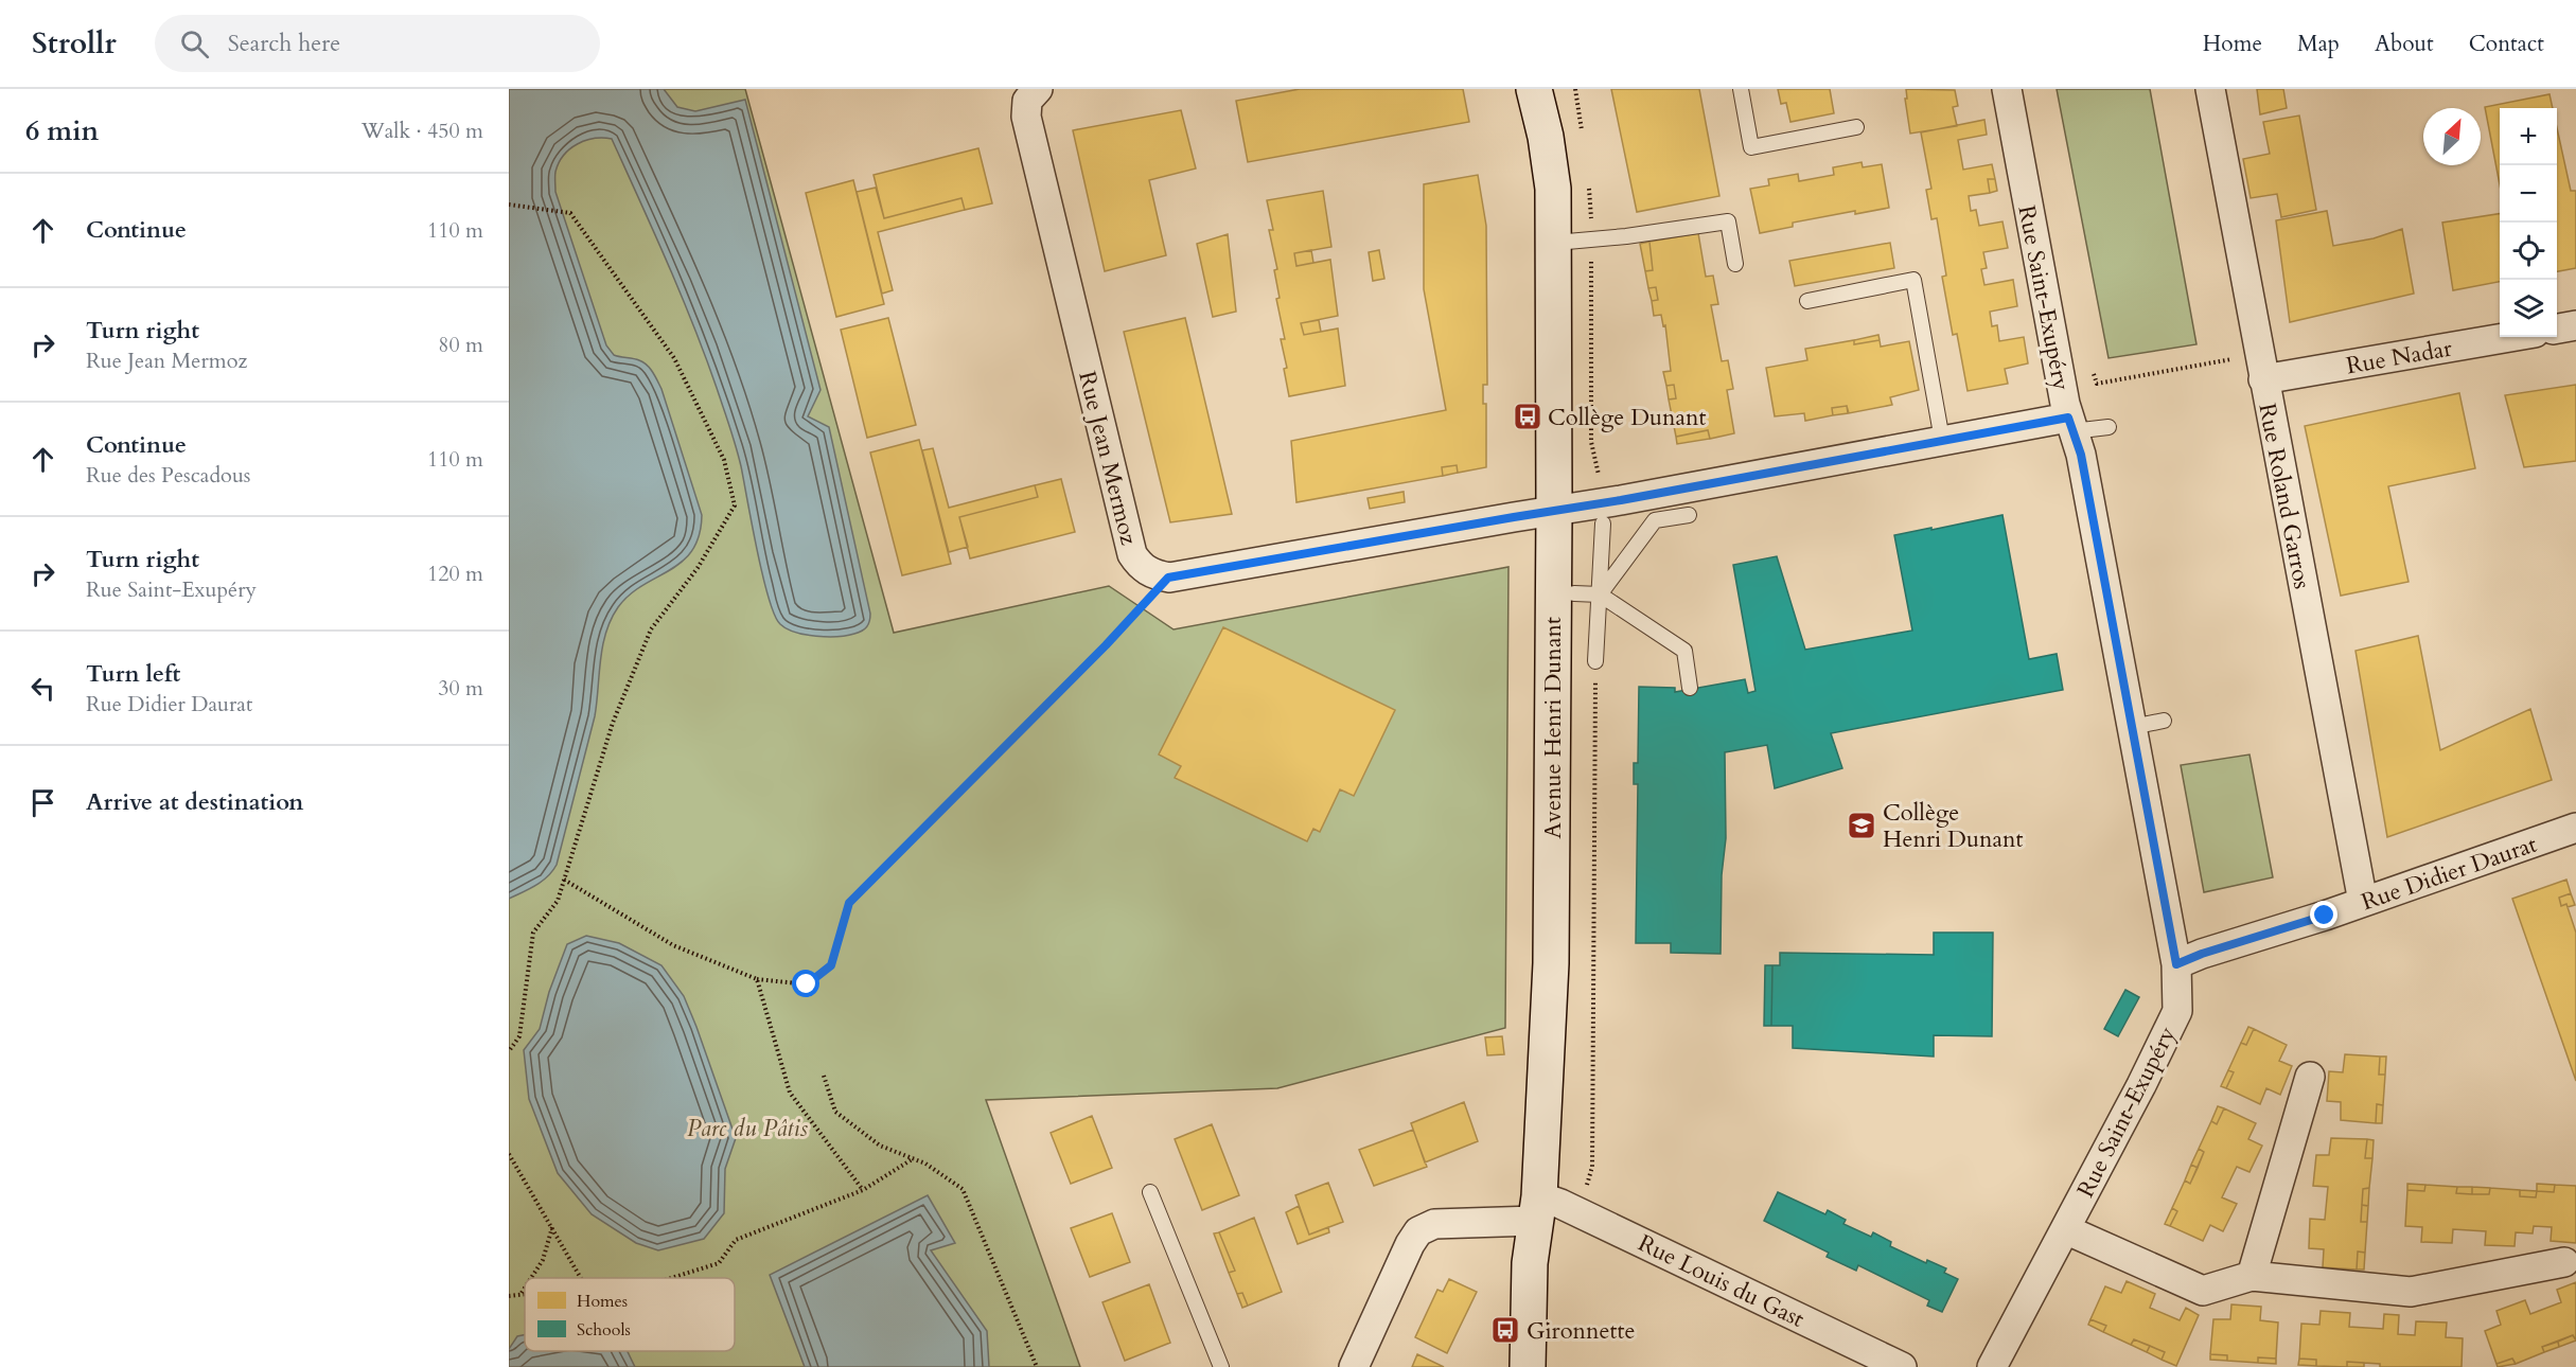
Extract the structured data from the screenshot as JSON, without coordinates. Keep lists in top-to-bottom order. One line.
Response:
{"streets":{"street":["Rue Saint-Exupéry","Rue Nadar","Rue Jean Mermoz","Rue Roland Garros","Avenue Henri Dunant","Rue Didier Daurat","Rue Louis du Gast"]},"crossings":[["Rue Saint-Exupéry","Rue Didier Daurat"],["Rue Nadar","Rue Roland Garros"],["Rue Roland Garros","Rue Didier Daurat"],["Avenue Henri Dunant","Rue Louis du Gast"]],"parks":["Parc du Pâtis"],"places":{"bus stop":["Collège Dunant","Gironnette"],"school or university":["Collège Henri Dunant"]},"legend":["Homes","Schools"],"north":"top right","page":{"header":"Strollr","search":"Search here","nav":["Home","Map","About","Contact"],"heading":["6 min","Walk · 450 m"],"map_buttons":["+","−"],"list":[["Continue","110 m"],["Turn right","Rue Jean Mermoz","80 m"],["Continue","Rue des Pescadous","110 m"],["Turn right","Rue Saint-Exupéry","120 m"],["Turn left","Rue Didier Daurat","30 m"],"Arrive at destination"]}}
